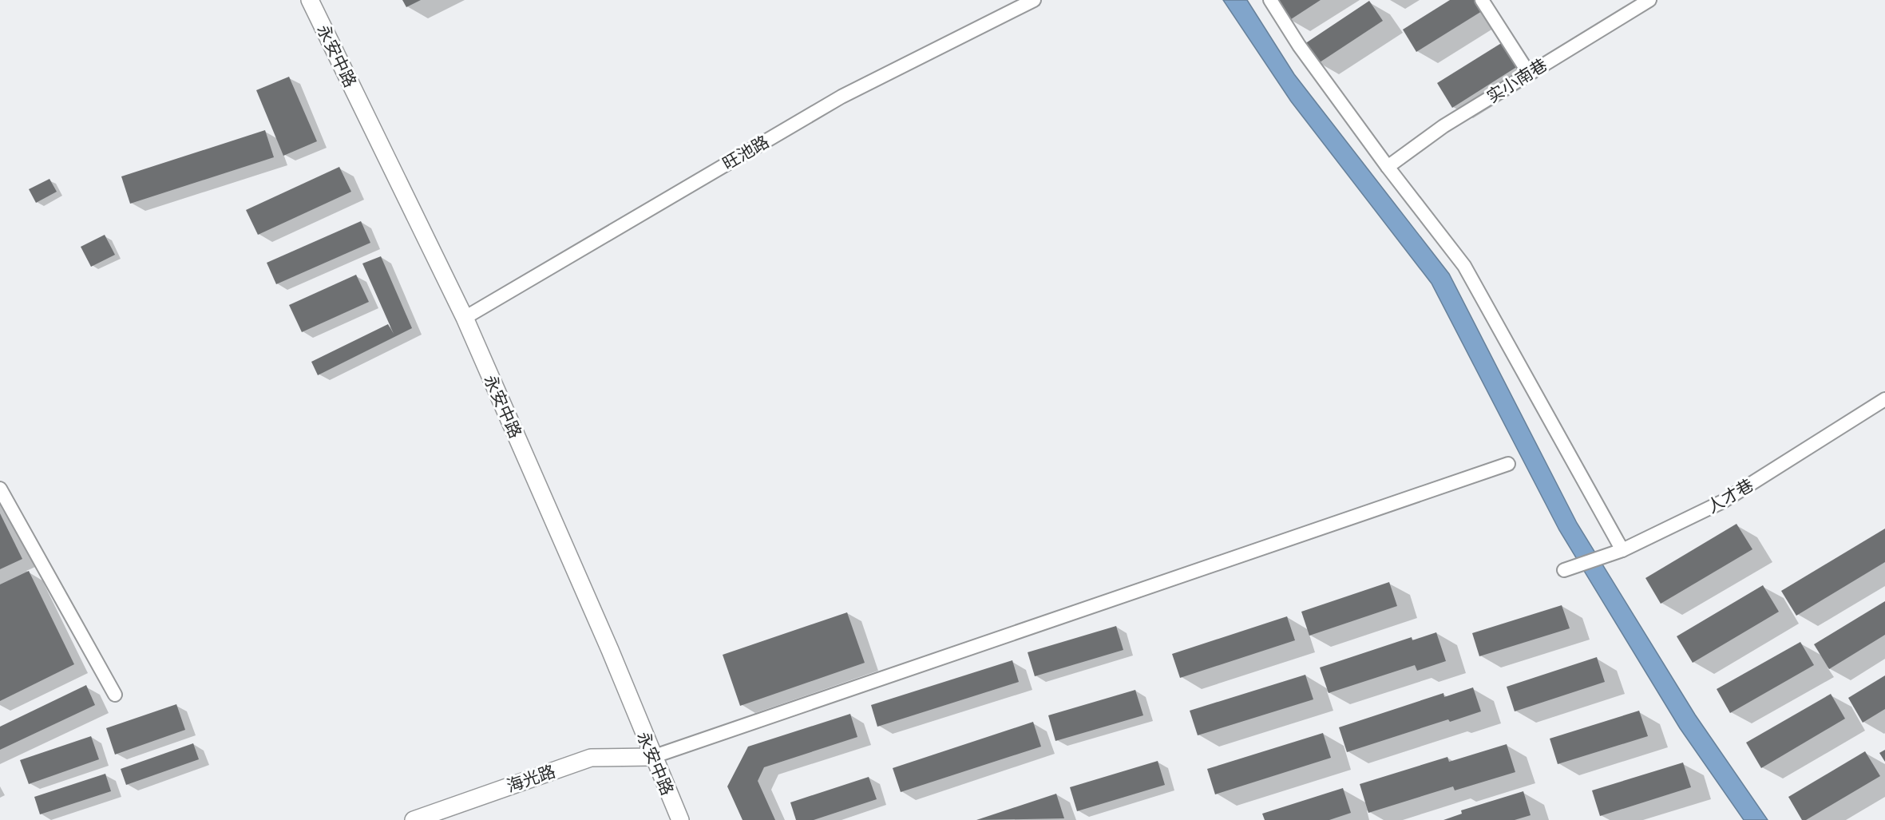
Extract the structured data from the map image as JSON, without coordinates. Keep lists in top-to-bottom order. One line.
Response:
{"streets":{"street":["永安中路","实小南巷","旺池路","人才巷","海光路"]},"crossings":[["永安中路","旺池路"],["永安中路","海光路"]]}
